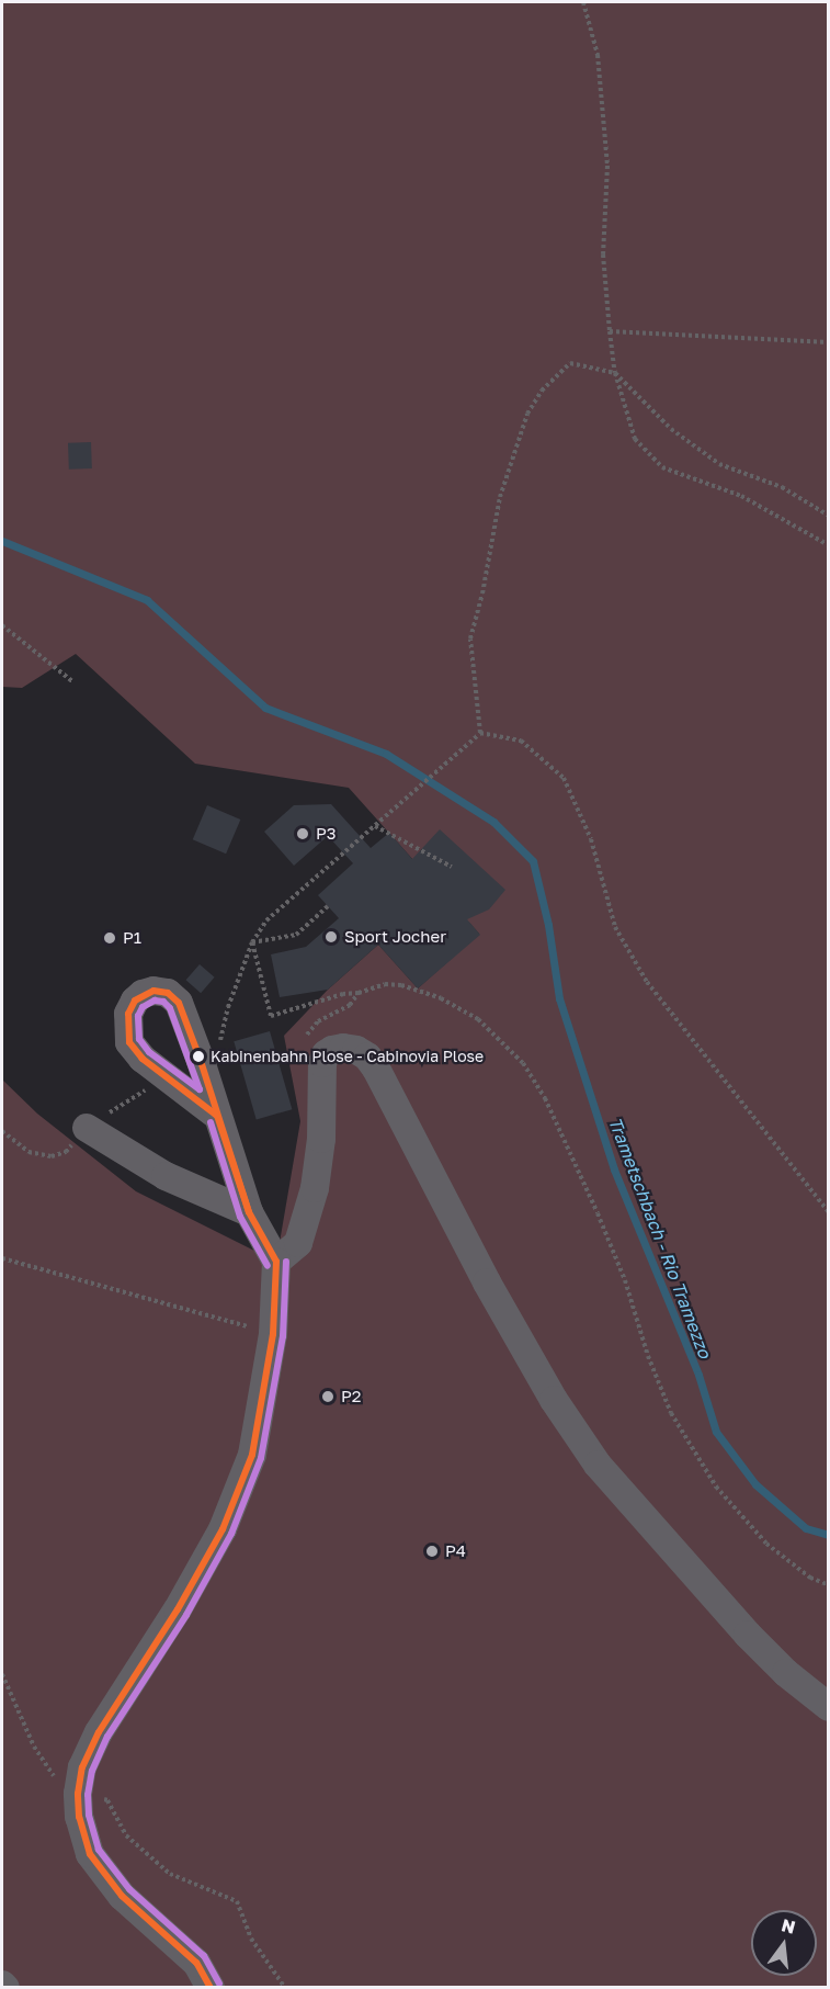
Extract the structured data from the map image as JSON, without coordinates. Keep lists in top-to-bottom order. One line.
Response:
{"water":["Trametschbach - Rio Tramezzo"],"places":["P3","Sport Jocher","P1","Kabinenbahn Plose - Cabinovia Plose","P2","P4"],"north":"top"}
